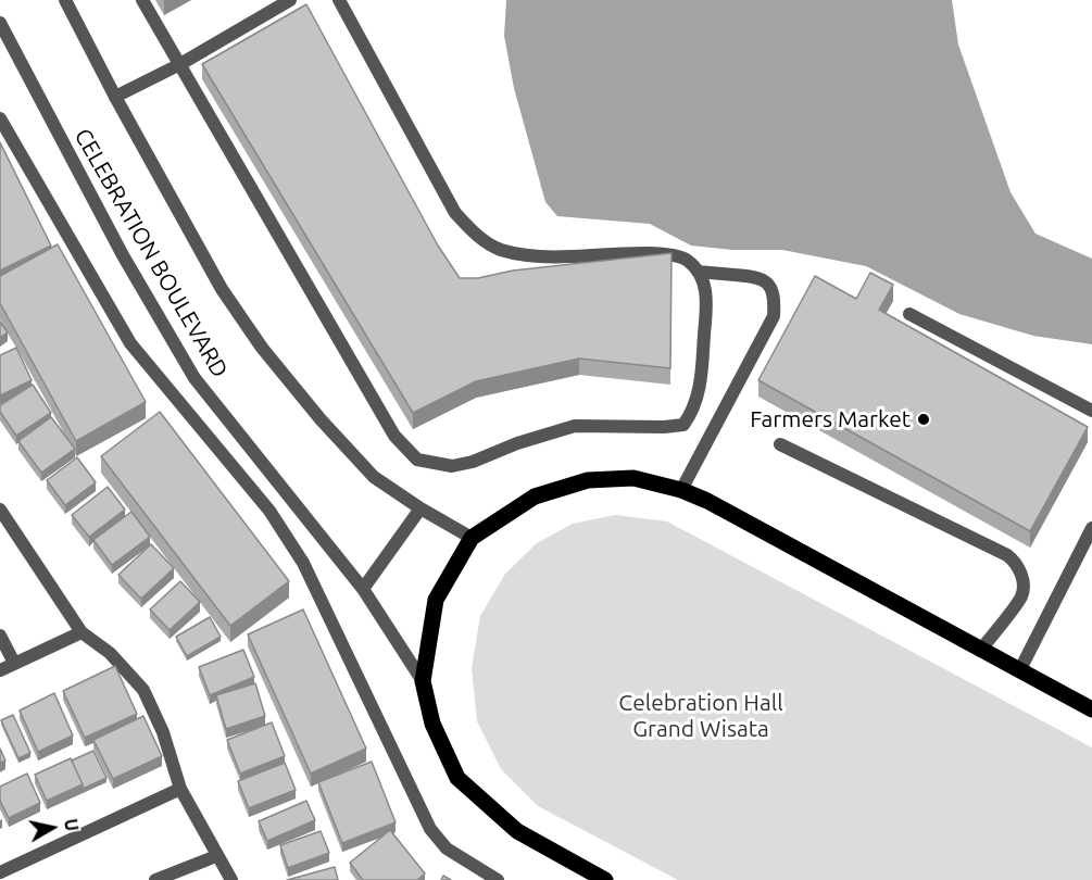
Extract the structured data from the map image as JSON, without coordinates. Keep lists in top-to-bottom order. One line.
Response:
{"streets":{"street":["CELEBRATION BOULEVARD"]},"parks":["Celebration Hall Grand Wisata"],"places":["Farmers Market"],"north":"right"}
